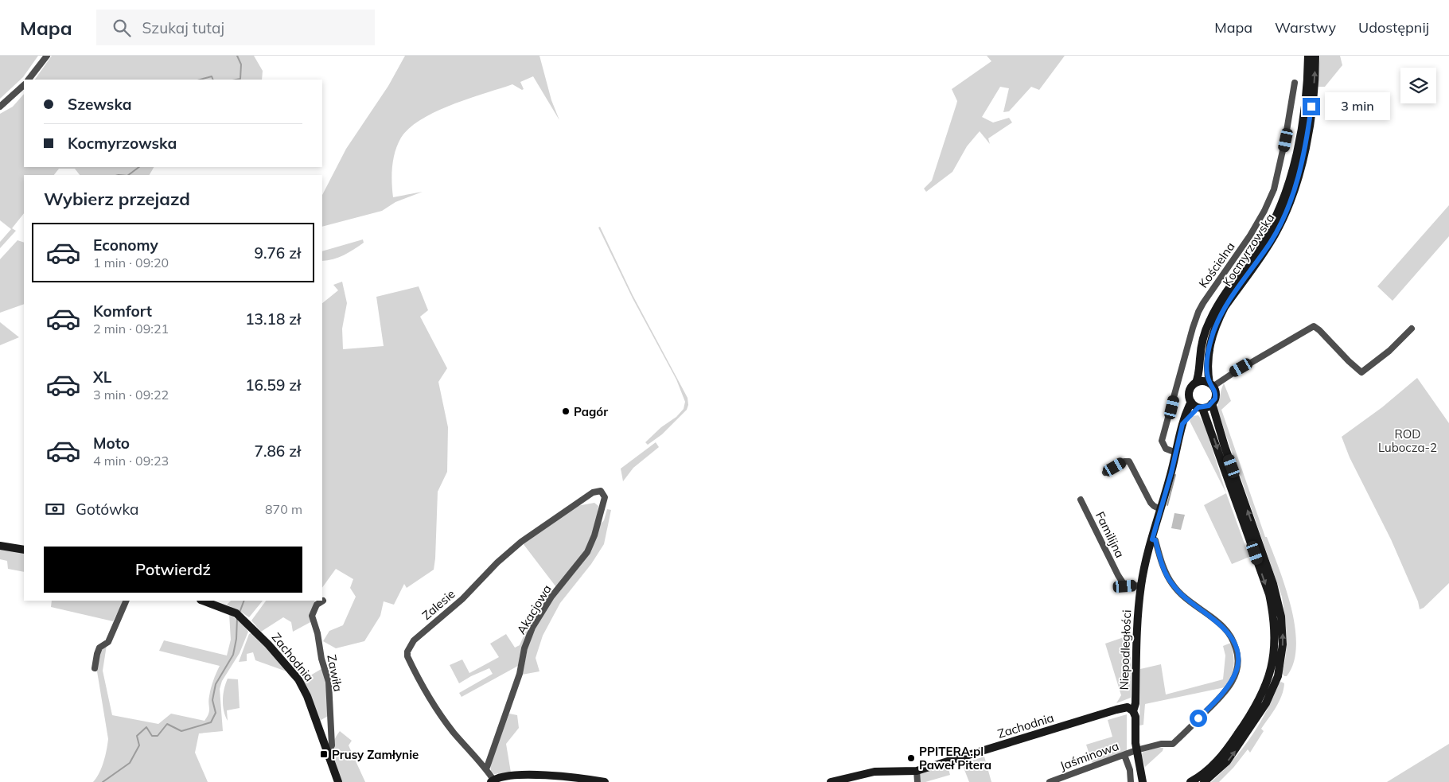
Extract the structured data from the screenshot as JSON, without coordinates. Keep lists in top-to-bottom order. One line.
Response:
{"streets":{"main road":["Kocmyrzowska","Niepodległości","Zachodnia"],"street":["Kościelna","Familijna","Zalesie","Akacjowa","Zawiła","Jaśminowa"]},"crossings":[["Kocmyrzowska","Niepodległości"],["Kościelna","Niepodległości"],["Familijna","Niepodległości"],["Zalesie","Akacjowa"],["Niepodległości","Zachodnia"],["Niepodległości","Jaśminowa"],["Zachodnia","Zawiła"]],"parks":["ROD Lubocza-2"],"places":{"other":["Pagór","PPITERA.pl Paweł Pitera"],"transit":["Prusy Zamłynie"]},"page":{"header":"Mapa","search":"Szukaj tutaj","nav":["Mapa","Warstwy","Udostępnij"],"banner":["Szewska","Kocmyrzowska"],"bubble":"3 min","heading":"Wybierz przejazd","list":[{"name":"Economy","note":"1 min · 09:20","value":"9.76 zł"},{"name":"Komfort","note":"2 min · 09:21","value":"13.18 zł"},{"name":"XL","note":"3 min · 09:22","value":"16.59 zł"},{"name":"Moto","note":"4 min · 09:23","value":"7.86 zł"}],"pay":["Gotówka","870 m"],"buttons":"Potwierdź"}}
